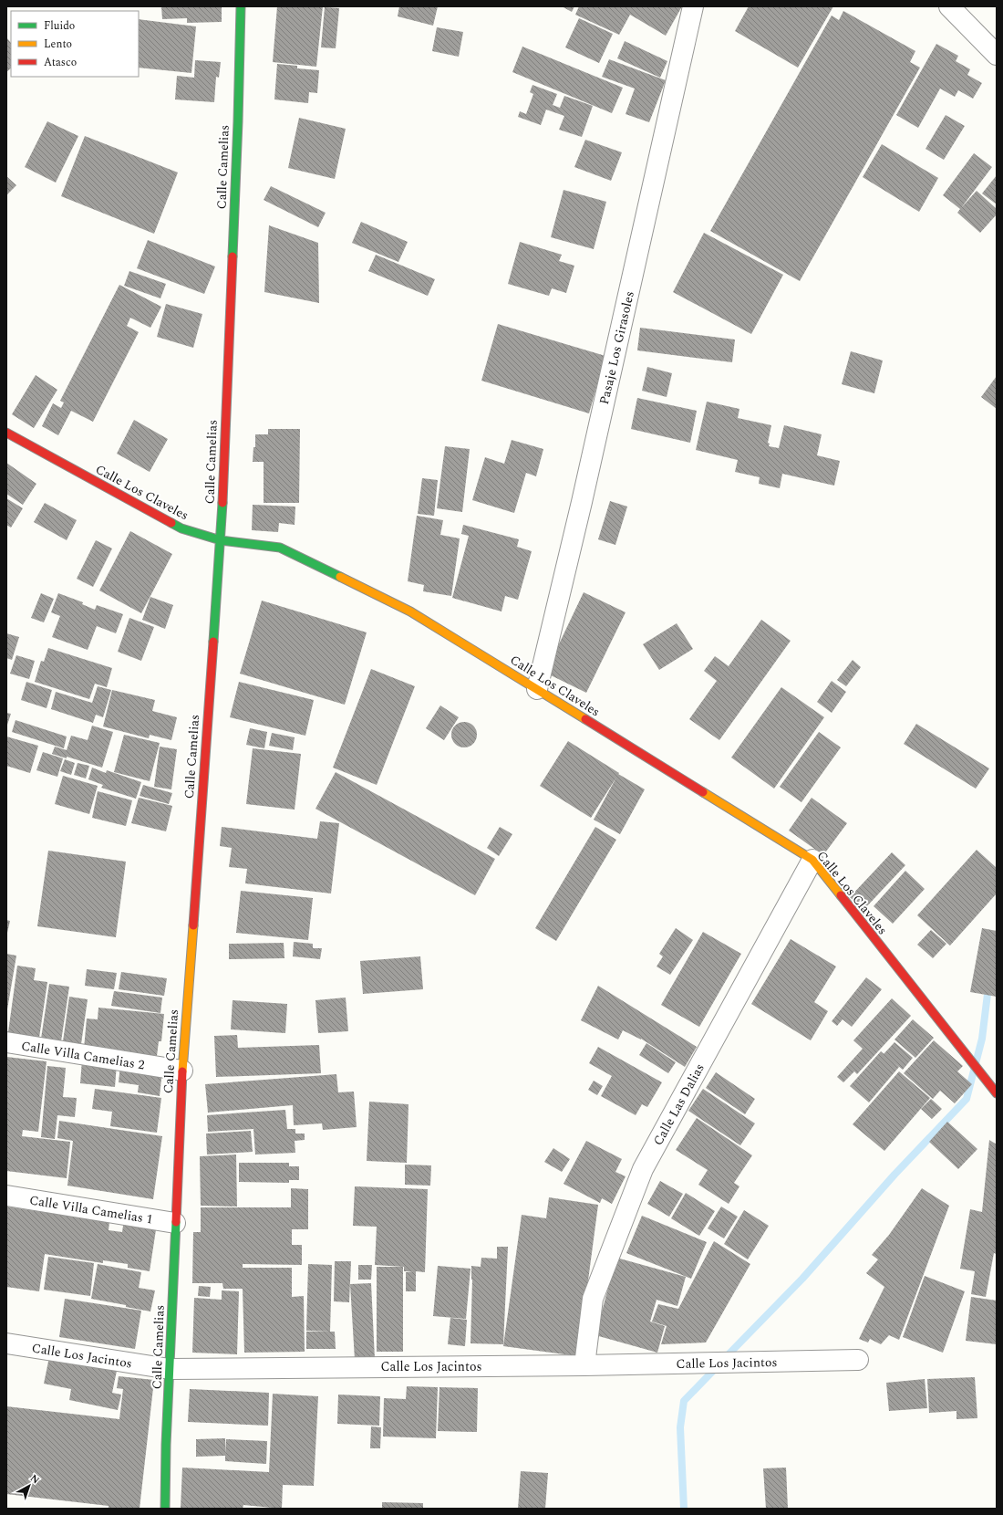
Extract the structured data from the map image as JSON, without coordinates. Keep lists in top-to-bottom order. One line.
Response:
{"streets":{"street":["Calle Camelias","Pasaje Los Girasoles","Calle Los Claveles","Calle Villa Camelias 2","Calle Las Dalias","Calle Villa Camelias 1","Calle Los Jacintos"]},"crossings":[["Calle Camelias","Calle Los Claveles"],["Calle Camelias","Calle Villa Camelias 2"],["Calle Camelias","Calle Villa Camelias 1"],["Calle Camelias","Calle Los Jacintos"],["Pasaje Los Girasoles","Calle Los Claveles"],["Calle Los Claveles","Calle Las Dalias"],["Calle Las Dalias","Calle Los Jacintos"]],"legend":["Fluido","Lento","Atasco"],"north":"top right"}
